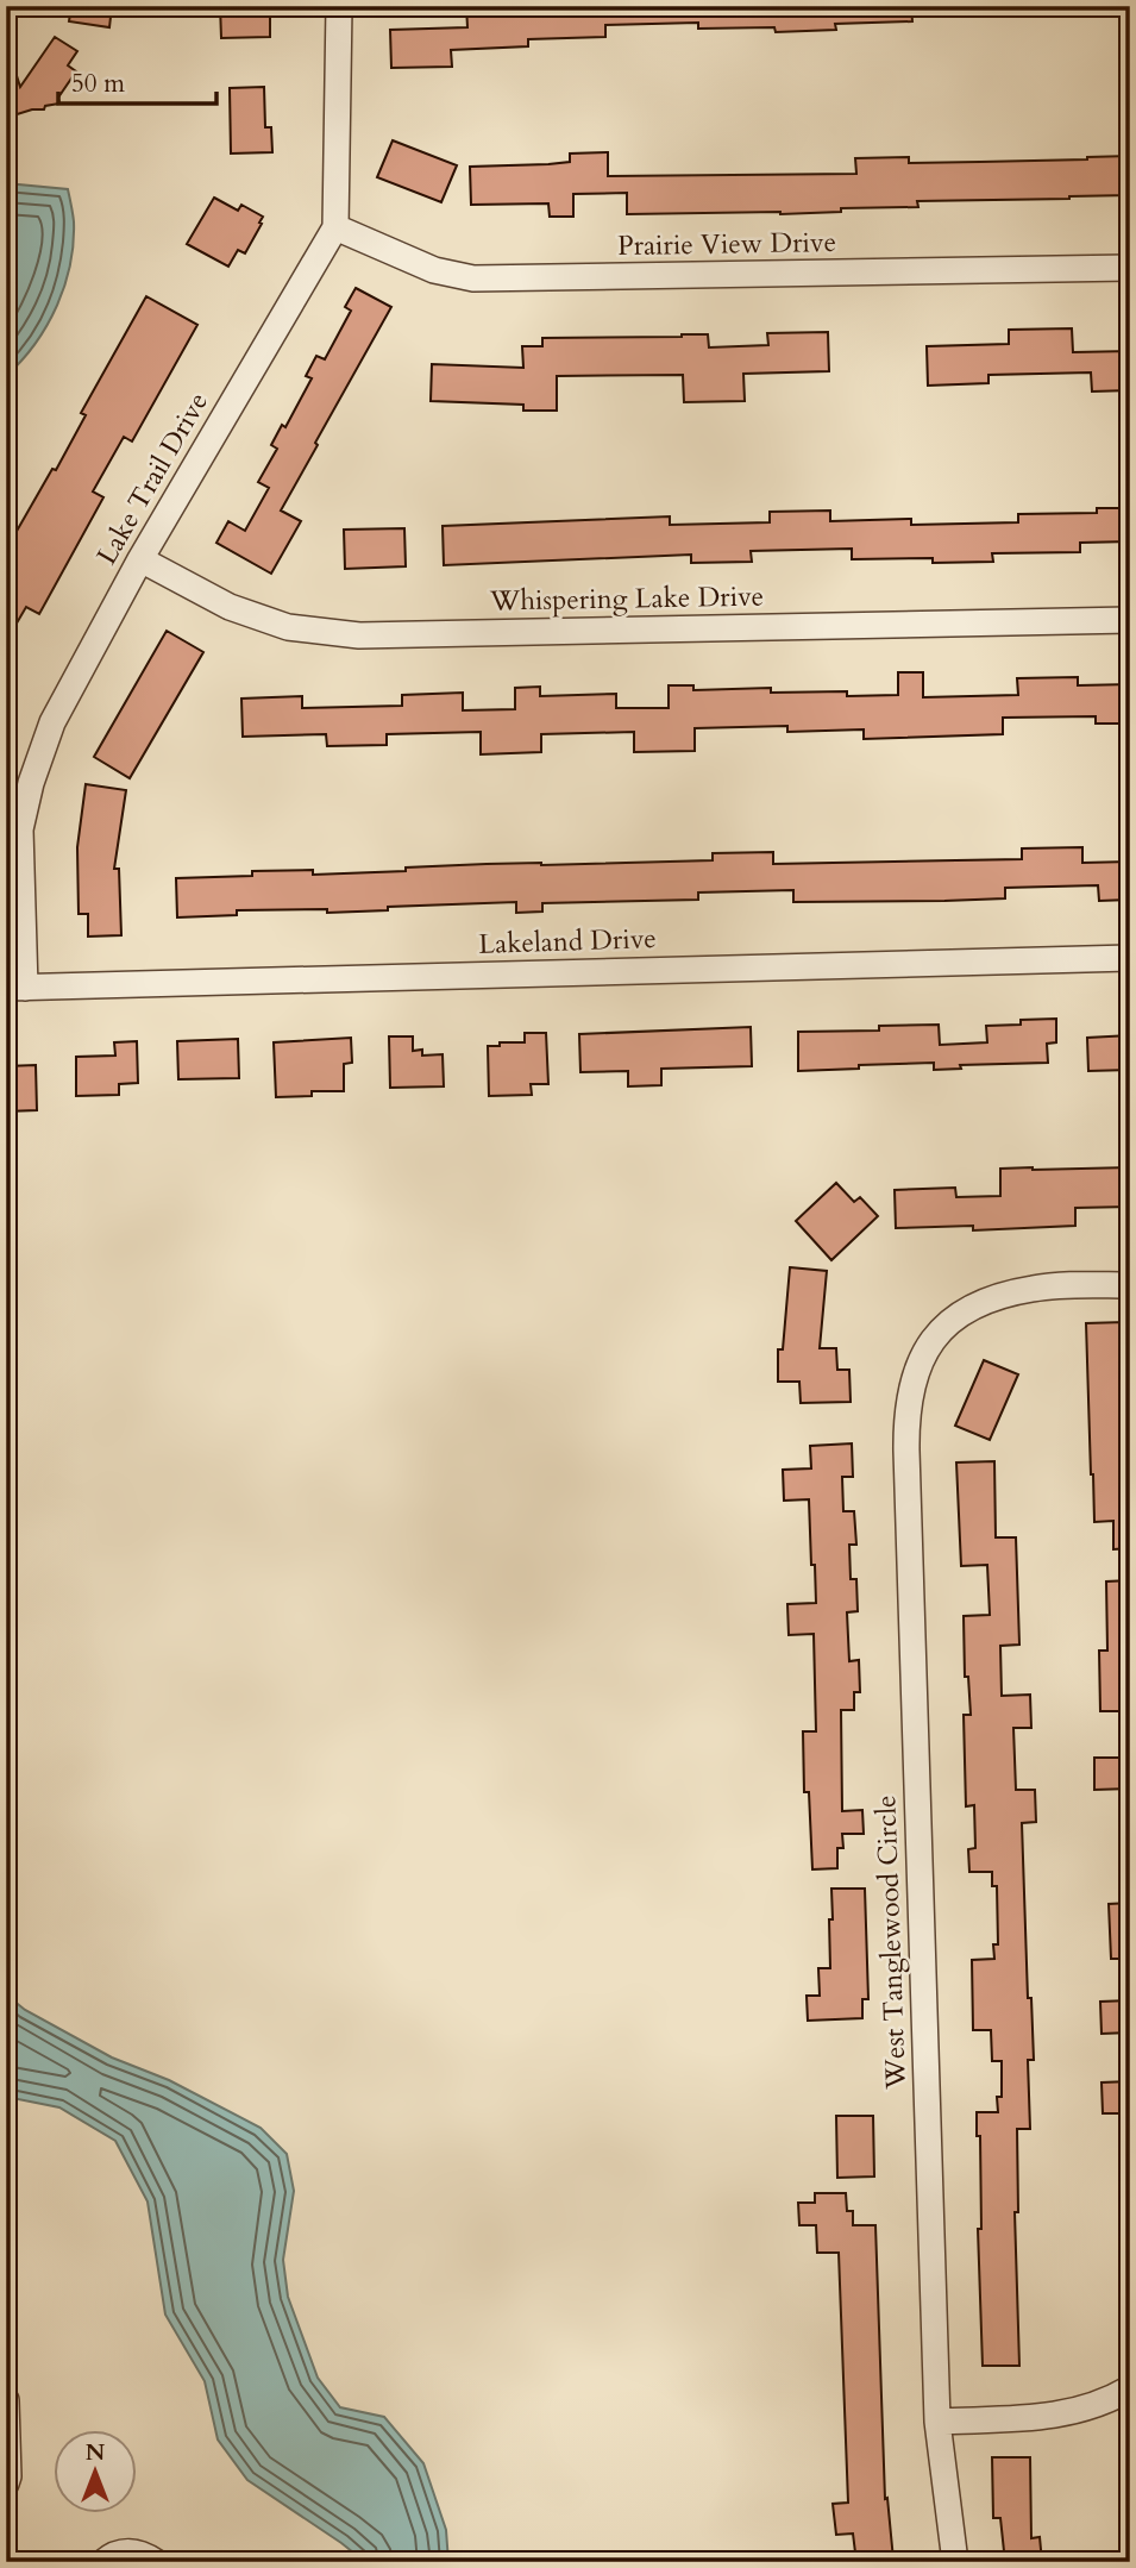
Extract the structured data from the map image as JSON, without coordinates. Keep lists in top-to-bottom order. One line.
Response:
{"streets":{"street":["Prairie View Drive","Lake Trail Drive","Whispering Lake Drive","Lakeland Drive","West Tanglewood Circle"]},"crossings":[["Prairie View Drive","Lake Trail Drive"],["Lake Trail Drive","Whispering Lake Drive"],["Lake Trail Drive","Lakeland Drive"]],"scale_bar":"50 m","north":"top"}
